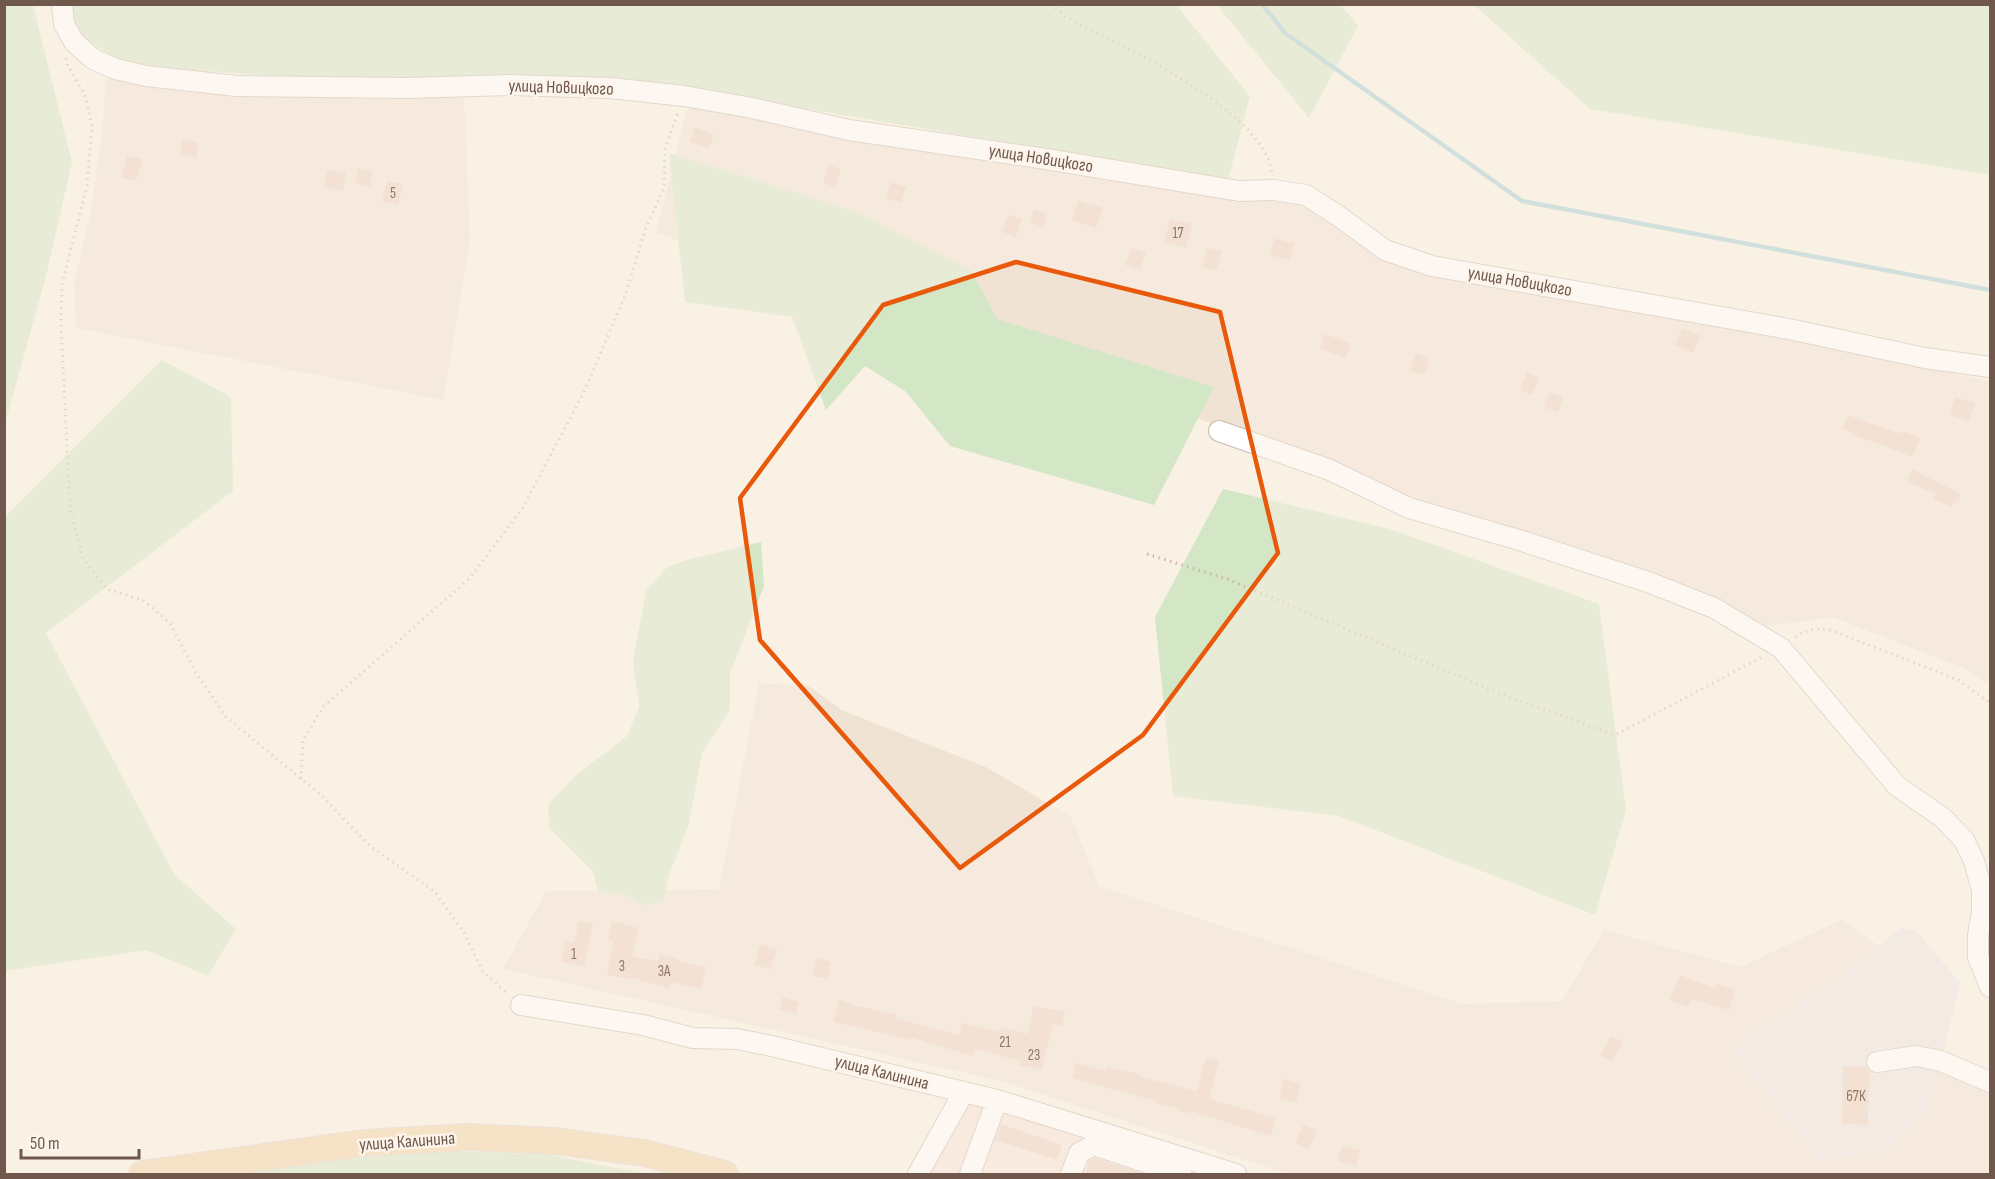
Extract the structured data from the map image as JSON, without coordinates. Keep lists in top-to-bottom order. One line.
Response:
{"streets":{"main road":["улица Калинина"],"street":["улица Новицкого"]},"house_numbers":["5","17","1","3","3А","21","23","67К"],"scale_bar":"50 m"}
